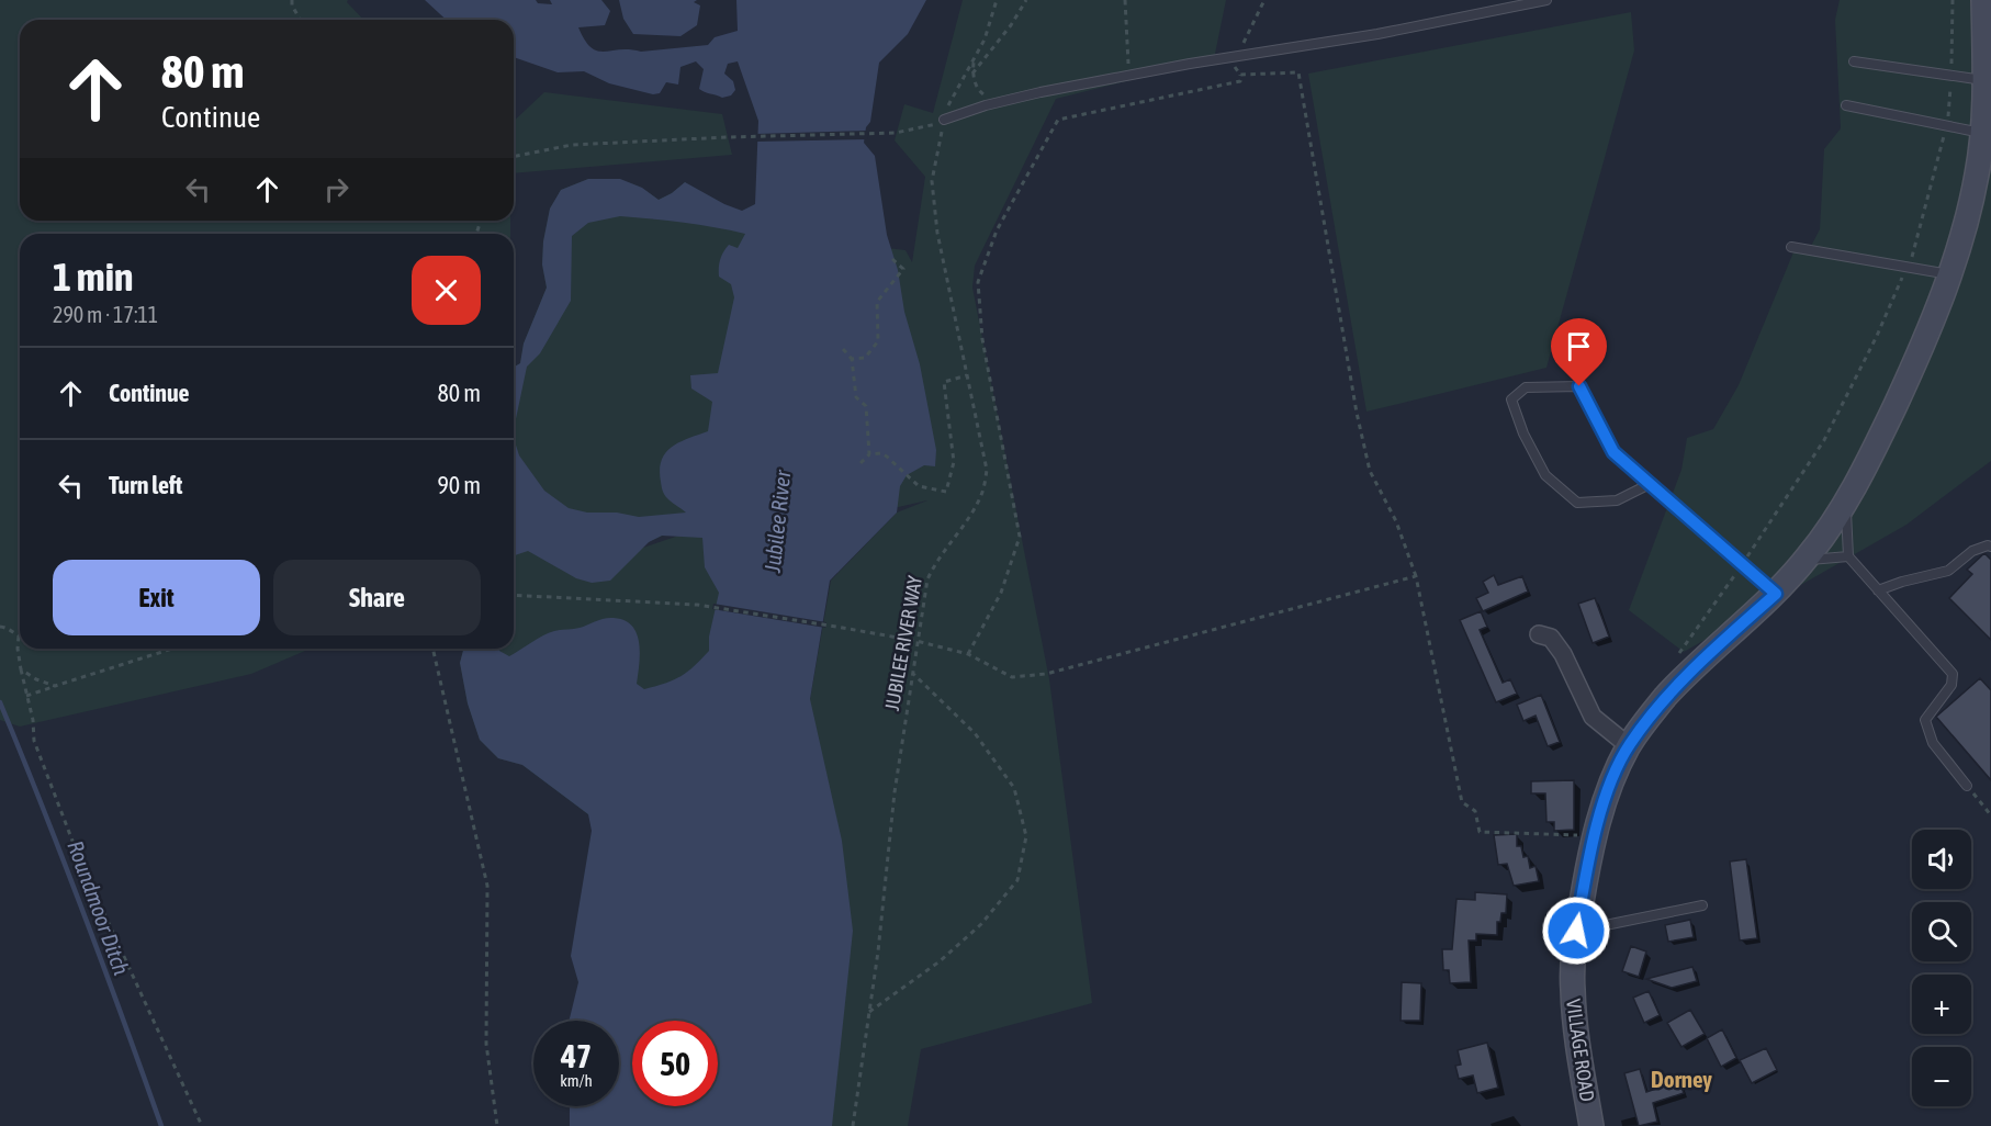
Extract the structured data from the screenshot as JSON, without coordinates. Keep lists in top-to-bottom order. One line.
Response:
{"streets":{"main road":["VILLAGE ROAD"],"path":["JUBILEE RIVER WAY"]},"districts":["Dorney"],"water":["Jubilee River","Roundmoor Ditch"],"page":{"turn":["80 m","Continue"],"heading":["1 min","290 m · 17:11"],"list":[{"name":"Continue","value":"80 m"},{"name":"Turn left","value":"90 m"}],"buttons":["Exit","Share"],"map_buttons":["+","−"],"speed":"47 km/h","limit":"50"}}
